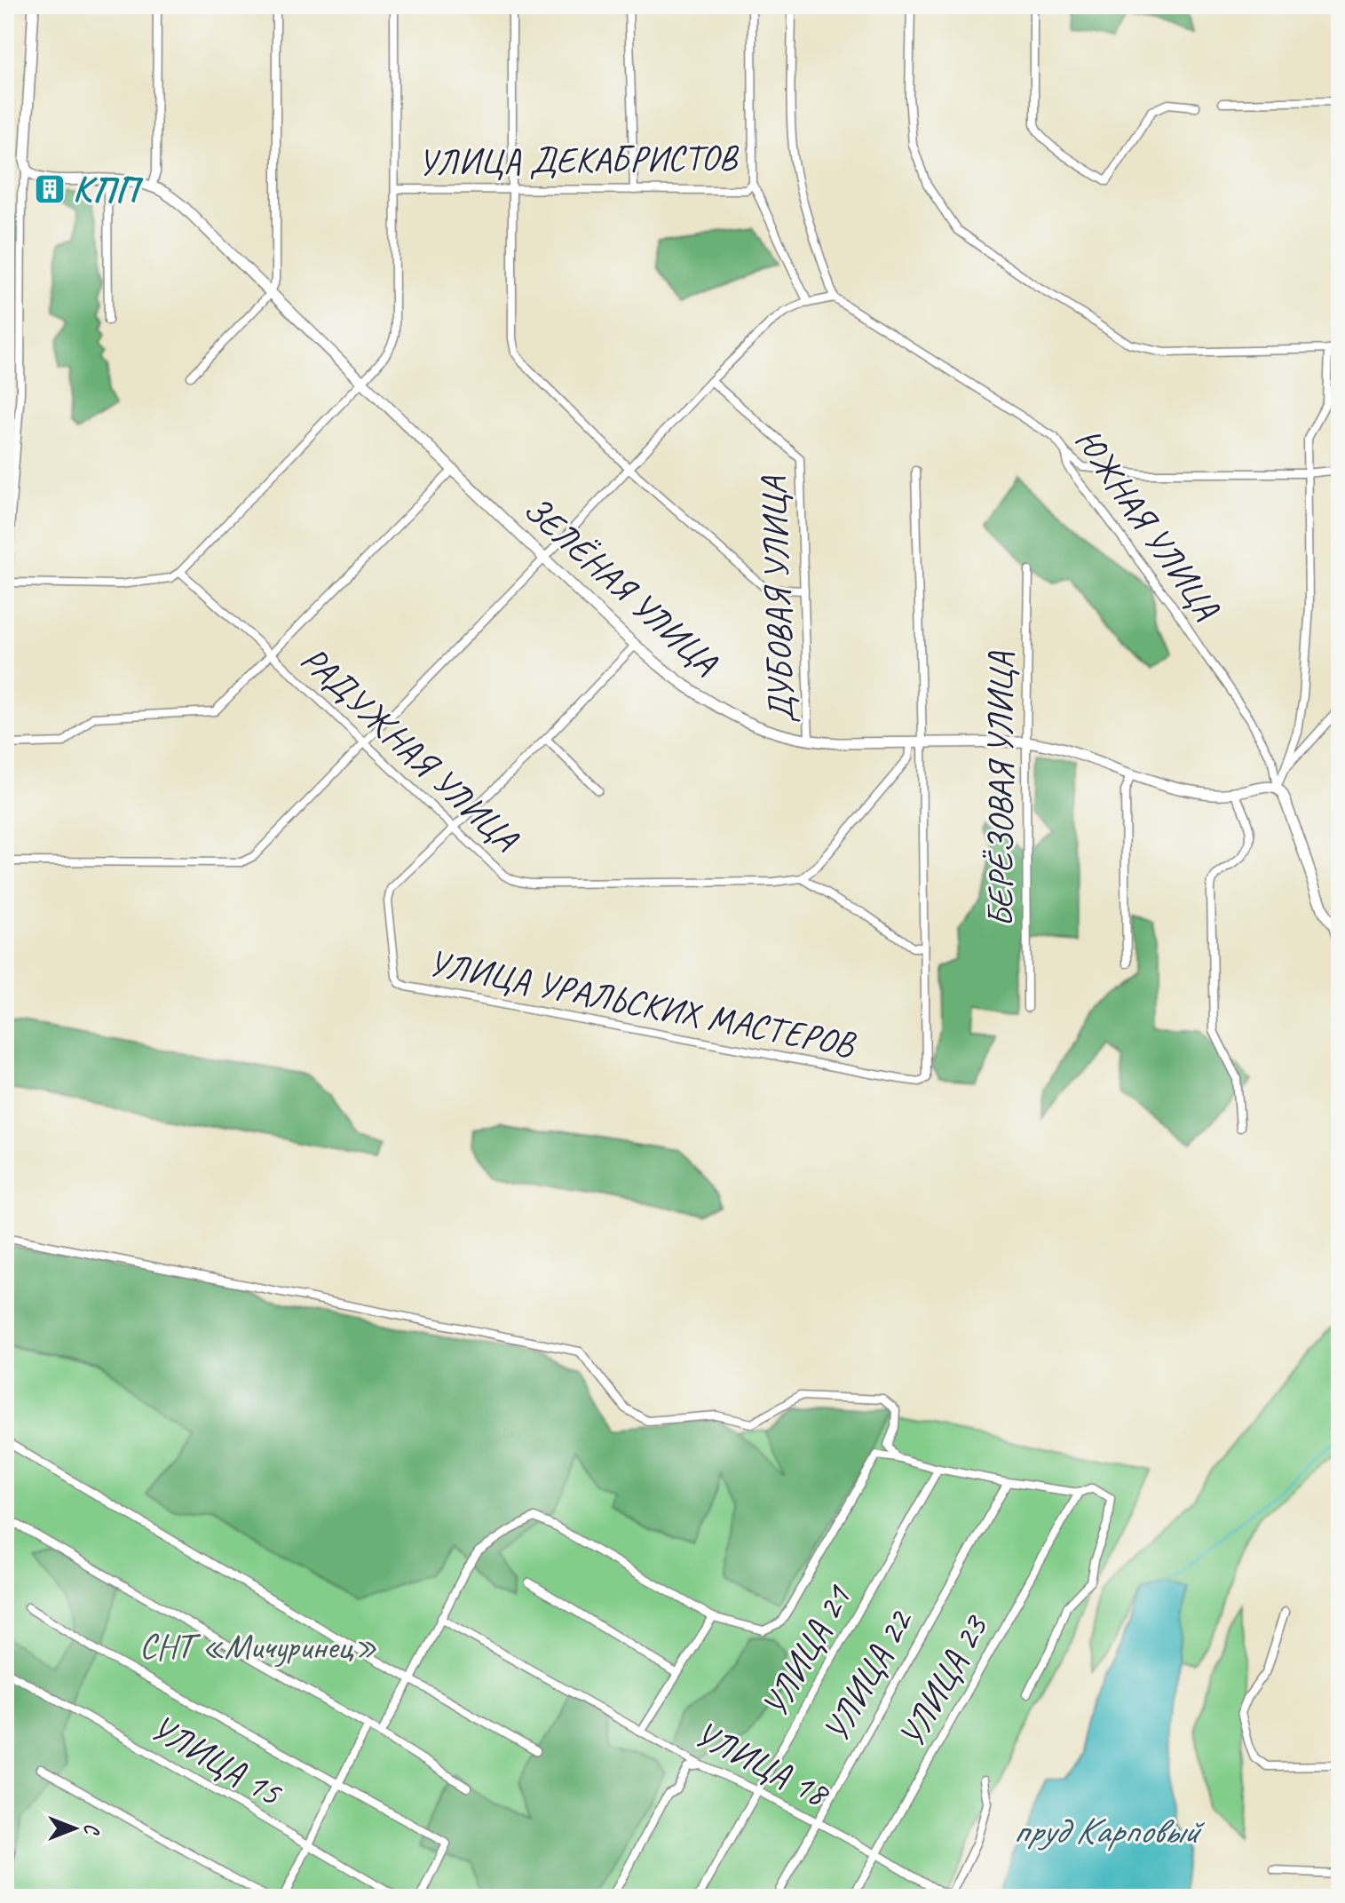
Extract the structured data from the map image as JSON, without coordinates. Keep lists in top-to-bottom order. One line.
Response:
{"streets":{"street":["УЛИЦА ДЕКАБРИСТОВ","ЮЖНАЯ УЛИЦА","ЗЕЛЁНАЯ УЛИЦА","ДУБОВАЯ УЛИЦА","РАДУЖНАЯ УЛИЦА","БЕРЁЗОВАЯ УЛИЦА","УЛИЦА УРАЛЬСКИХ МАСТЕРОВ","УЛИЦА 21","УЛИЦА 22","УЛИЦА 23","УЛИЦА 15","УЛИЦА 18"]},"crossings":[["ЮЖНАЯ УЛИЦА","ЗЕЛЁНАЯ УЛИЦА"],["ЗЕЛЁНАЯ УЛИЦА","ДУБОВАЯ УЛИЦА"],["ЗЕЛЁНАЯ УЛИЦА","БЕРЁЗОВАЯ УЛИЦА"],["РАДУЖНАЯ УЛИЦА","УЛИЦА УРАЛЬСКИХ МАСТЕРОВ"],["УЛИЦА 21","УЛИЦА 18"],["УЛИЦА 22","УЛИЦА 18"],["УЛИЦА 23","УЛИЦА 18"]],"water":["пруд Карповый"],"parks":["СНТ «Мичуринец»"],"places":{"building":["КПП"]},"north":"right"}
